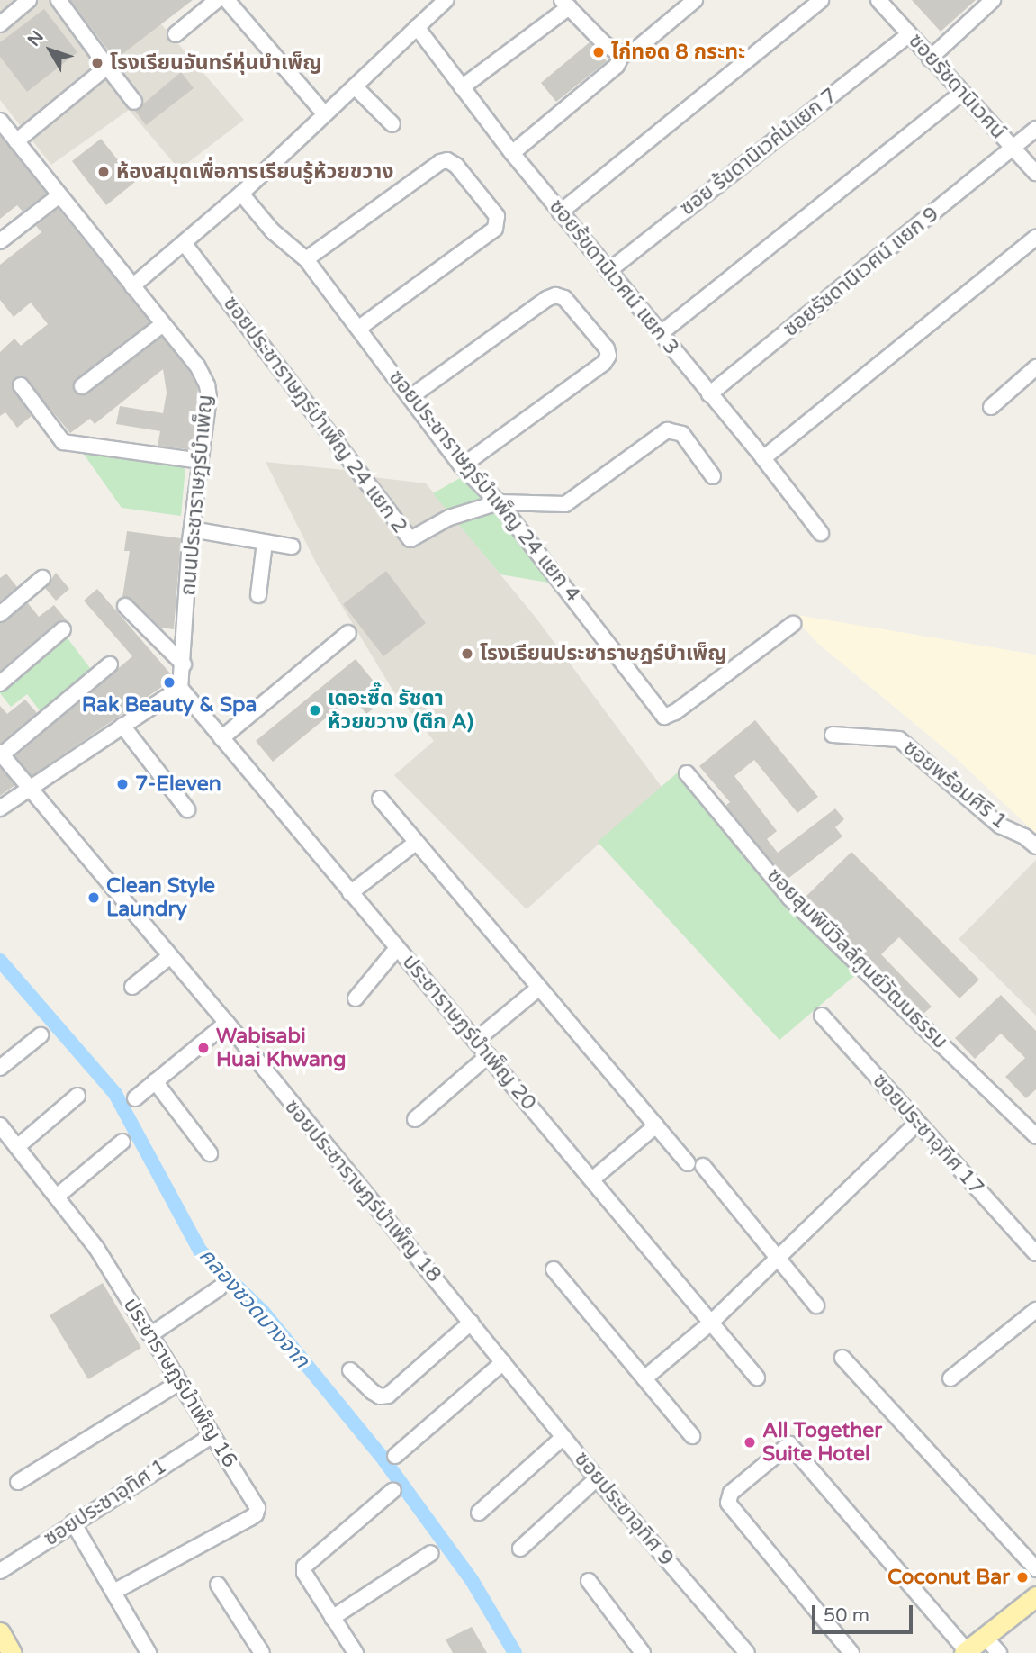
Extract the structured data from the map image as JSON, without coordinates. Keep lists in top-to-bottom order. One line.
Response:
{"streets":{"street":["ซอยรัชดานิเวศน์","ซอย ร้ขดานิเวค่นํแยก 7","ซอยรัชดานิเวศน์ แยก 9","ซอยร้ขดานิเวศน์ แยก 3","ซอยประชาราษฎร์บำเพ็ญ 24 แยก 2","ซอยประชาราษฎร์บำเพ็ญ 24 แยก 4","ถนนประชาราษฎร์บำเพ็ญ","ซอยพร้อมศิริ 1","ซอยลุมพินีวิลล์ศูนย์วัฒนธรรม","ประชาราษฎร์บำเพ็ญ 20","ซอยประชาอุทิศ 17","ซอยประชาราษฎร์บำเพ็ญ 18","ประชาราษฎร์บำเพ็ญ 16","ซอยประชาอุทิศ 1","ซอยประชาอุทิศ 9"]},"crossings":[["ซอยรัชดานิเวศน์","ซอย ร้ขดานิเวค่นํแยก 7"],["ซอยรัชดานิเวศน์","ซอยรัชดานิเวศน์ แยก 9"],["ซอย ร้ขดานิเวค่นํแยก 7","ซอยร้ขดานิเวศน์ แยก 3"],["ซอยรัชดานิเวศน์ แยก 9","ซอยร้ขดานิเวศน์ แยก 3"],["ซอยประชาราษฎร์บำเพ็ญ 24 แยก 2","ซอยประชาราษฎร์บำเพ็ญ 24 แยก 4"],["ถนนประชาราษฎร์บำเพ็ญ","ประชาราษฎร์บำเพ็ญ 20"],["ซอยประชาราษฎร์บำเพ็ญ 18","ซอยประชาอุทิศ 9"],["ประชาราษฎร์บำเพ็ญ 16","ซอยประชาอุทิศ 1"]],"water":["คลองชวดบางจาก"],"places":["ไก่ทอด 8 กระทะ","โรงเรียนจันทร์หุ่นบำเพ็ญ","ห้องสมุดเพื่อการเรียนรู้ห้วยขวาง","โรงเรียนประชาราษฎร์บำเพ็ญ","Rak Beauty & Spa","เดอะซี๊ด รัชดา ห้วยขวาง (ตึก A)","7-Eleven","Clean Style Laundry","Wabisabi Huai Khwang","All Together Suite Hotel","Coconut Bar"],"scale_bar":"50 m","north":"top left"}
